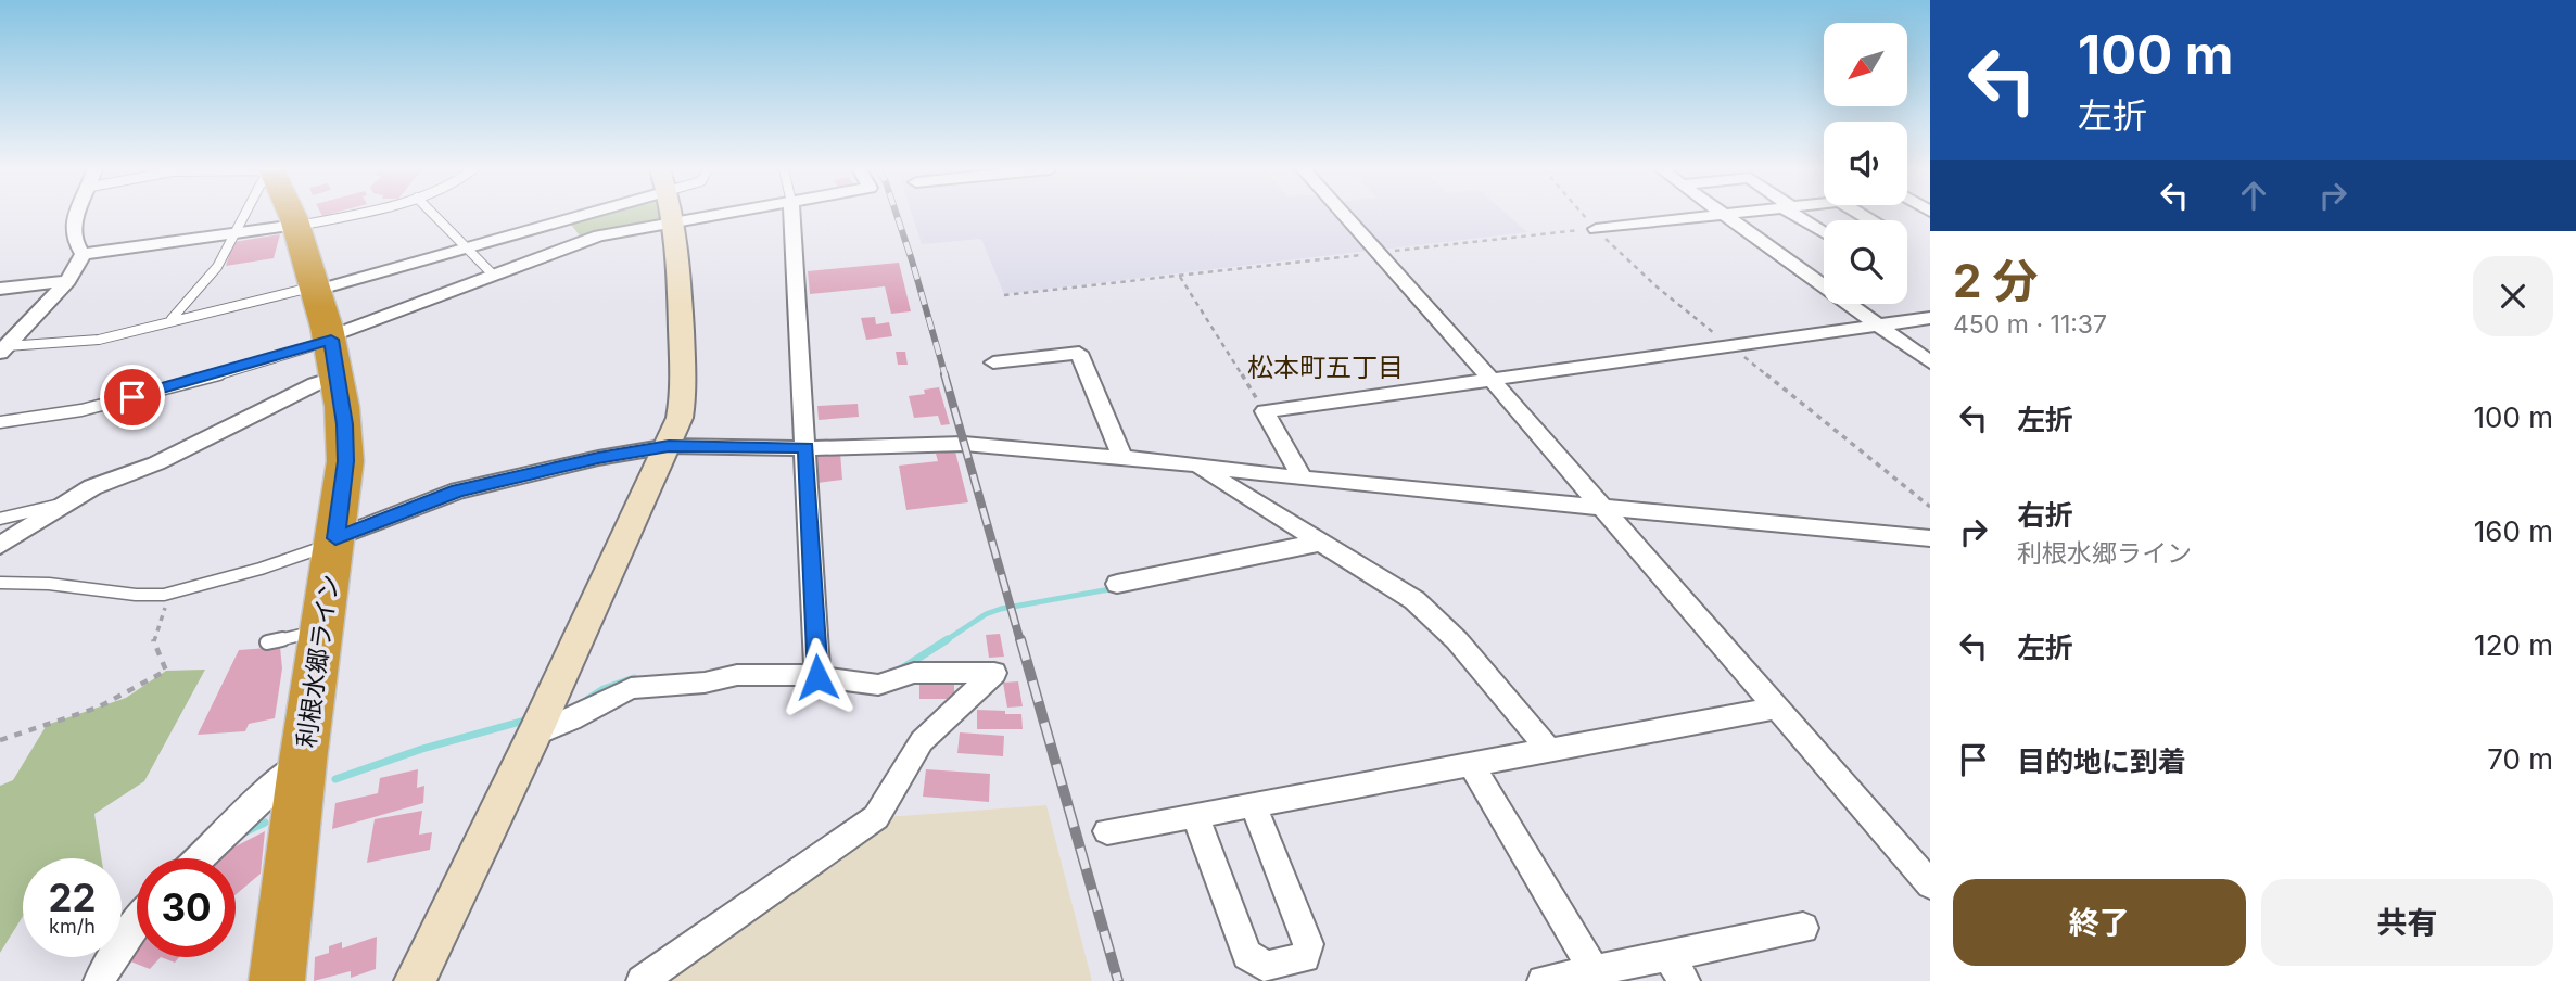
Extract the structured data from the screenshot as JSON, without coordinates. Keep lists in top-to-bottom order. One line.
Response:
{"streets":{"highway":["利根水郷ライン"]},"districts":["松本町五丁目"],"north":"bottom left","page":{"turn":["100 m","左折"],"heading":["2 分","450 m · 11:37"],"list":[{"name":"左折","value":"100 m"},{"name":"右折","note":"利根水郷ライン","value":"160 m"},{"name":"左折","value":"120 m"},{"name":"目的地に到着","value":"70 m"}],"speed":"22 km/h","limit":"30","buttons":["終了","共有"]}}
